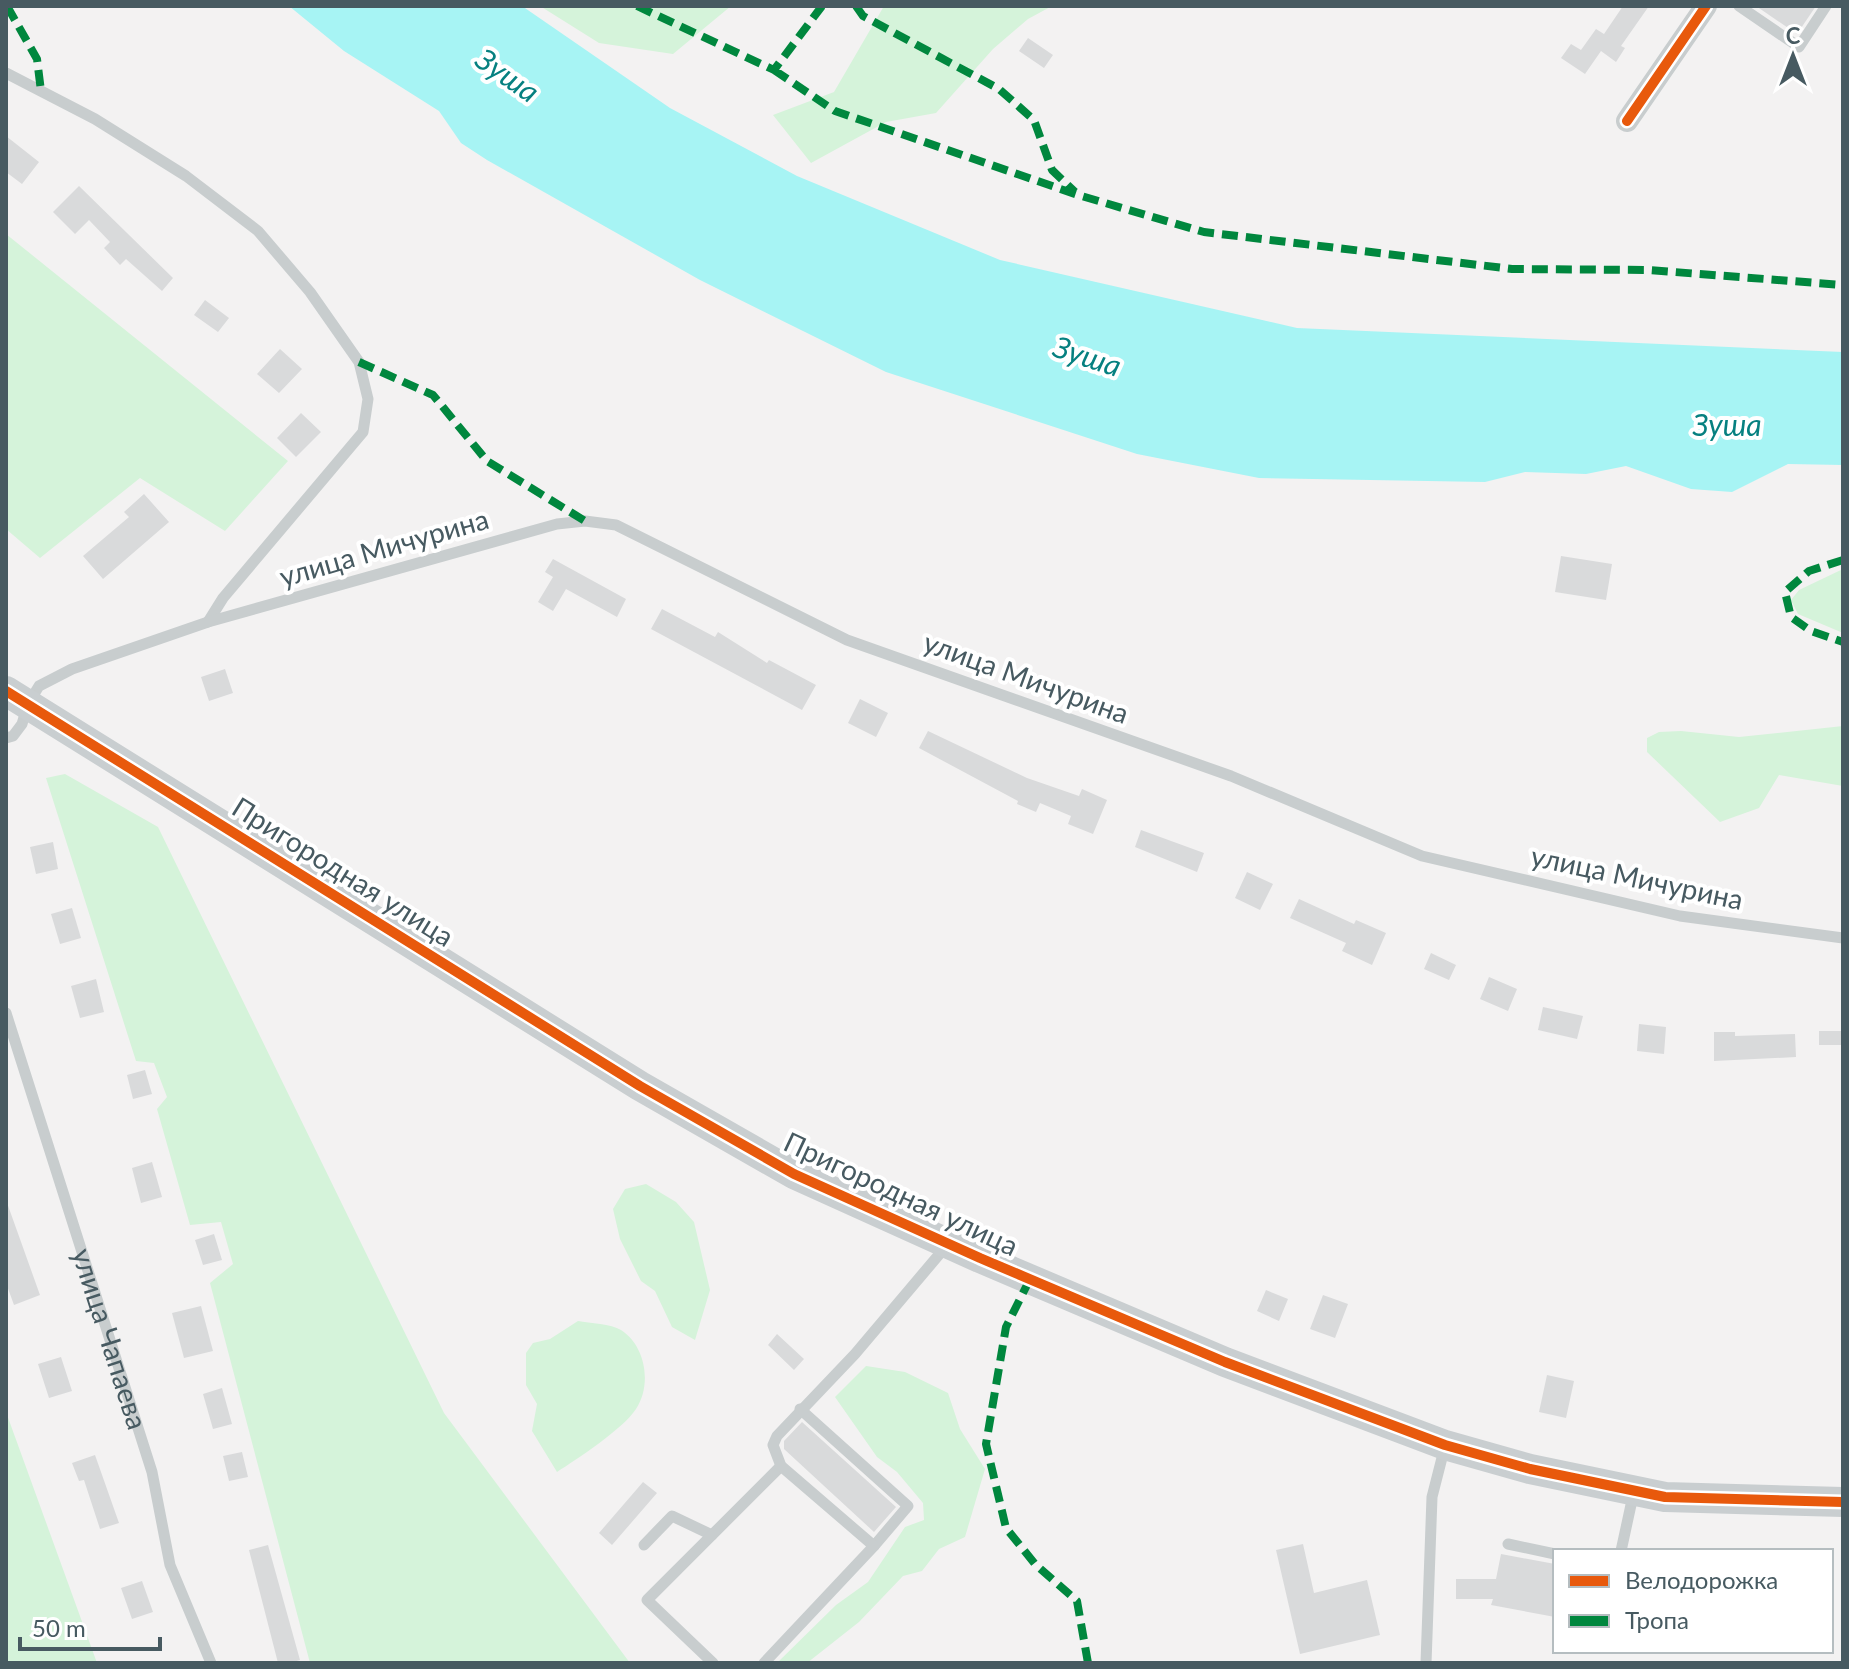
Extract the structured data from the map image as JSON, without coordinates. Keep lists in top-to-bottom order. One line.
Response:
{"streets":{"street":["Пригородная улица"],"lane":["улица Мичурина","улица Чапаева"]},"crossings":[["улица Мичурина","Пригородная улица"]],"water":["Зуша"],"legend":["Велодорожка","Тропа"],"scale_bar":"50 m","north":"top"}
